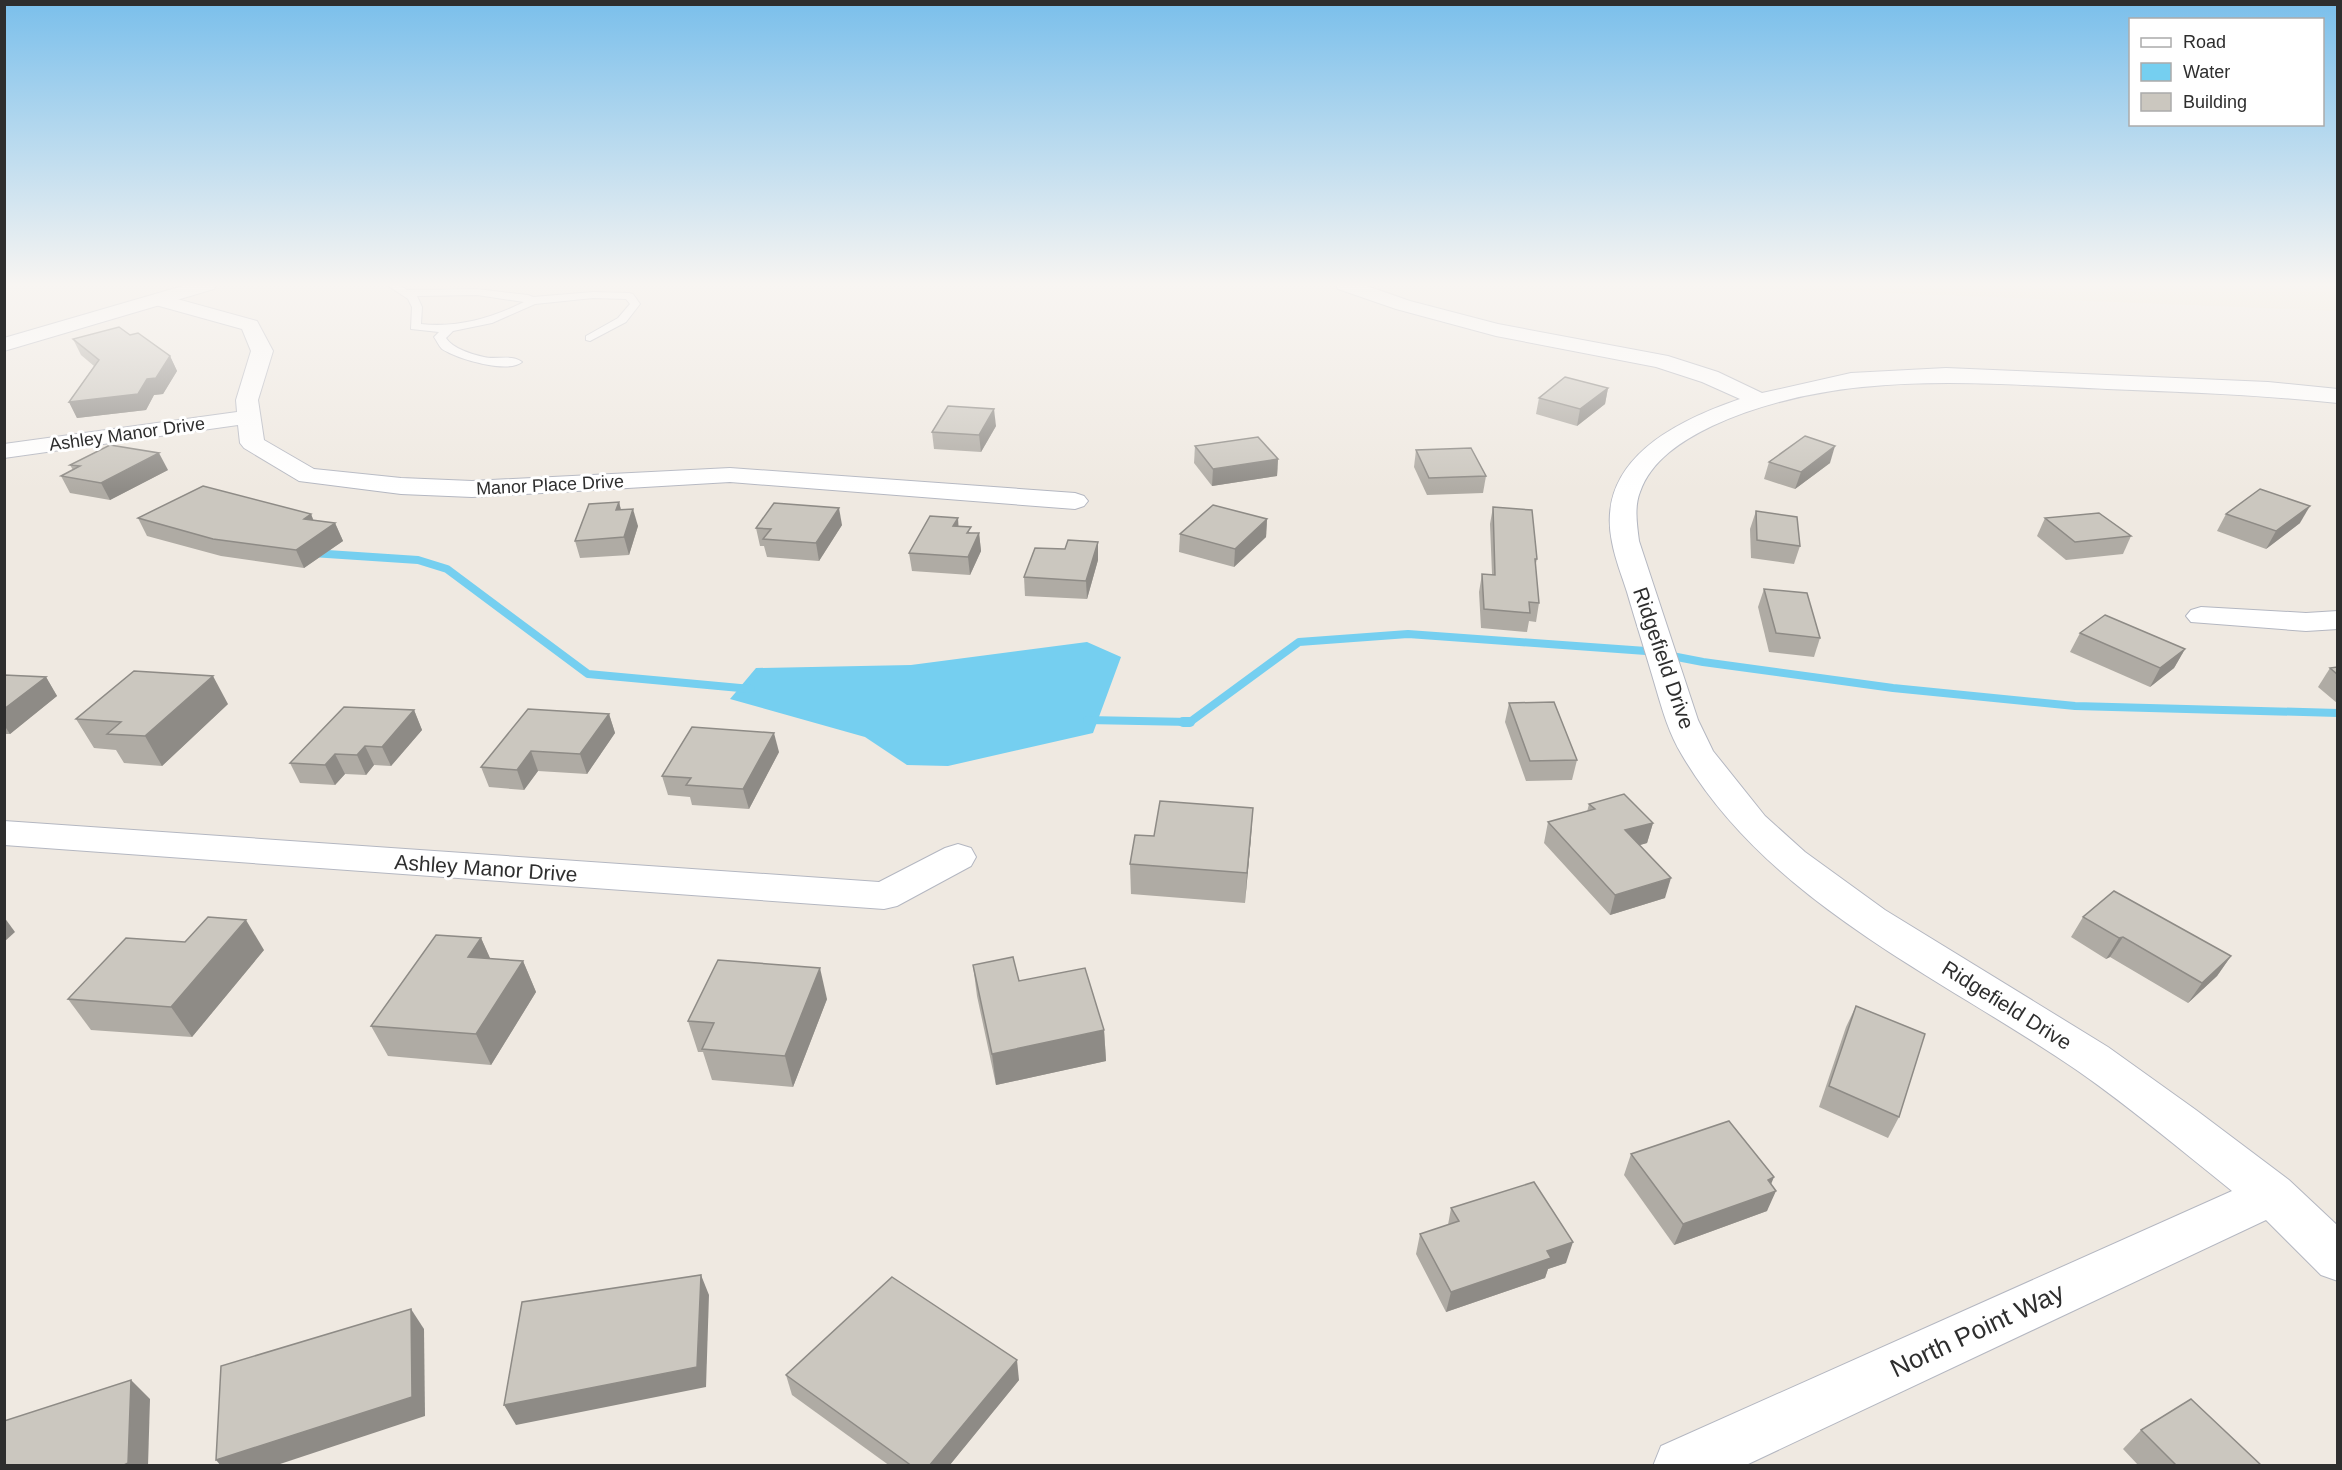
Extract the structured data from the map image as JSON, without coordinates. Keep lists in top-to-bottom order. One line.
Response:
{"streets":{"street":["Ashley Manor Drive","Manor Place Drive","Ridgefield Drive","North Point Way"]},"crossings":[["Ashley Manor Drive","Manor Place Drive"],["Ridgefield Drive","North Point Way"]],"legend":["Road","Water","Building"]}
